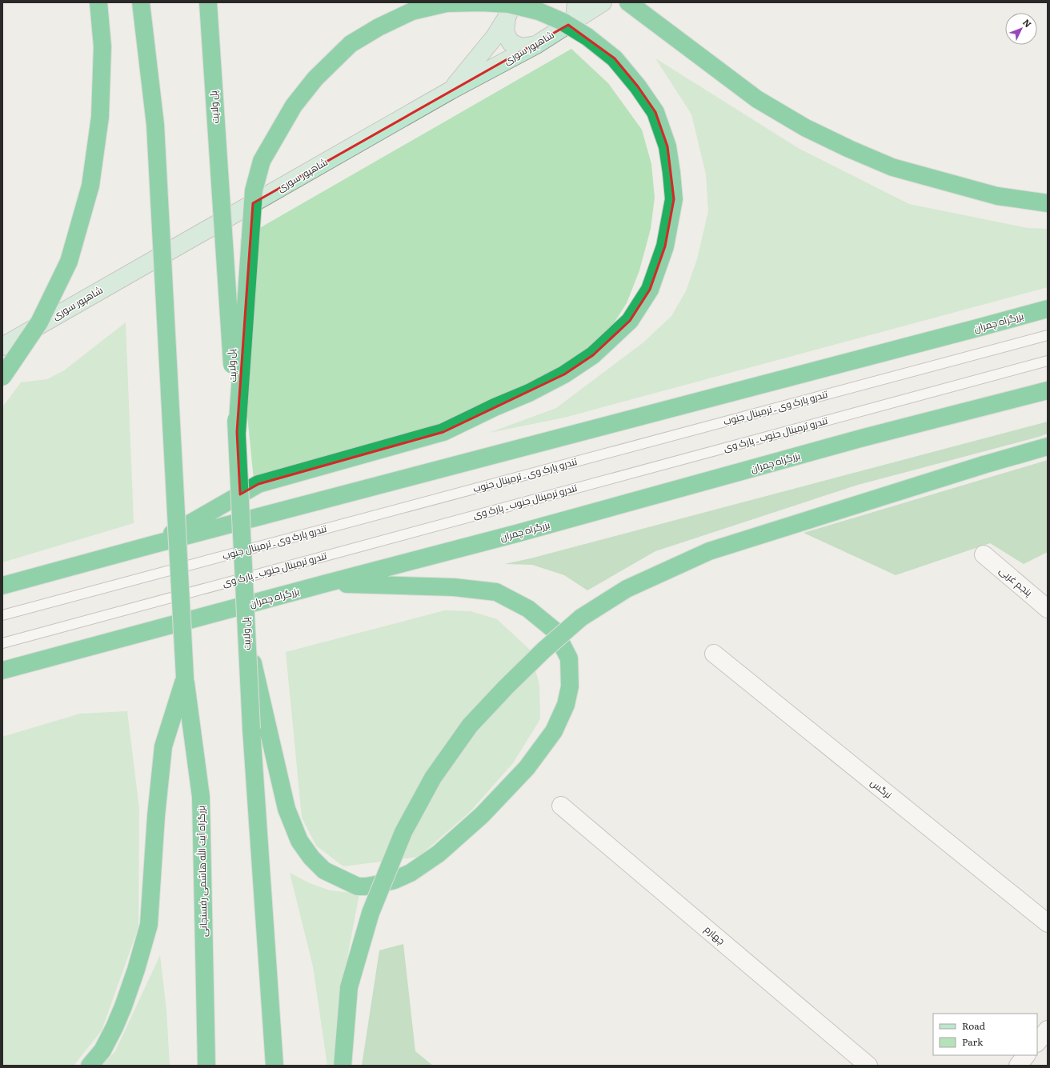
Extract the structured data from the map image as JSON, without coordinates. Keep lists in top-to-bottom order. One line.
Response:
{"streets":{"highway":["پل ولایت","بزرگراه چمران","بزرگراه آیت الله هاشمی رفسنجانی"],"street":["شاهپور سوری","پنجم غربی","نرگس","چهارم"],"lane":["تندرو پارک وی ـ ترمینال جنوب","تندرو ترمینال جنوب ـ پارک وی"]},"legend":["Road","Park"],"north":"top right"}
